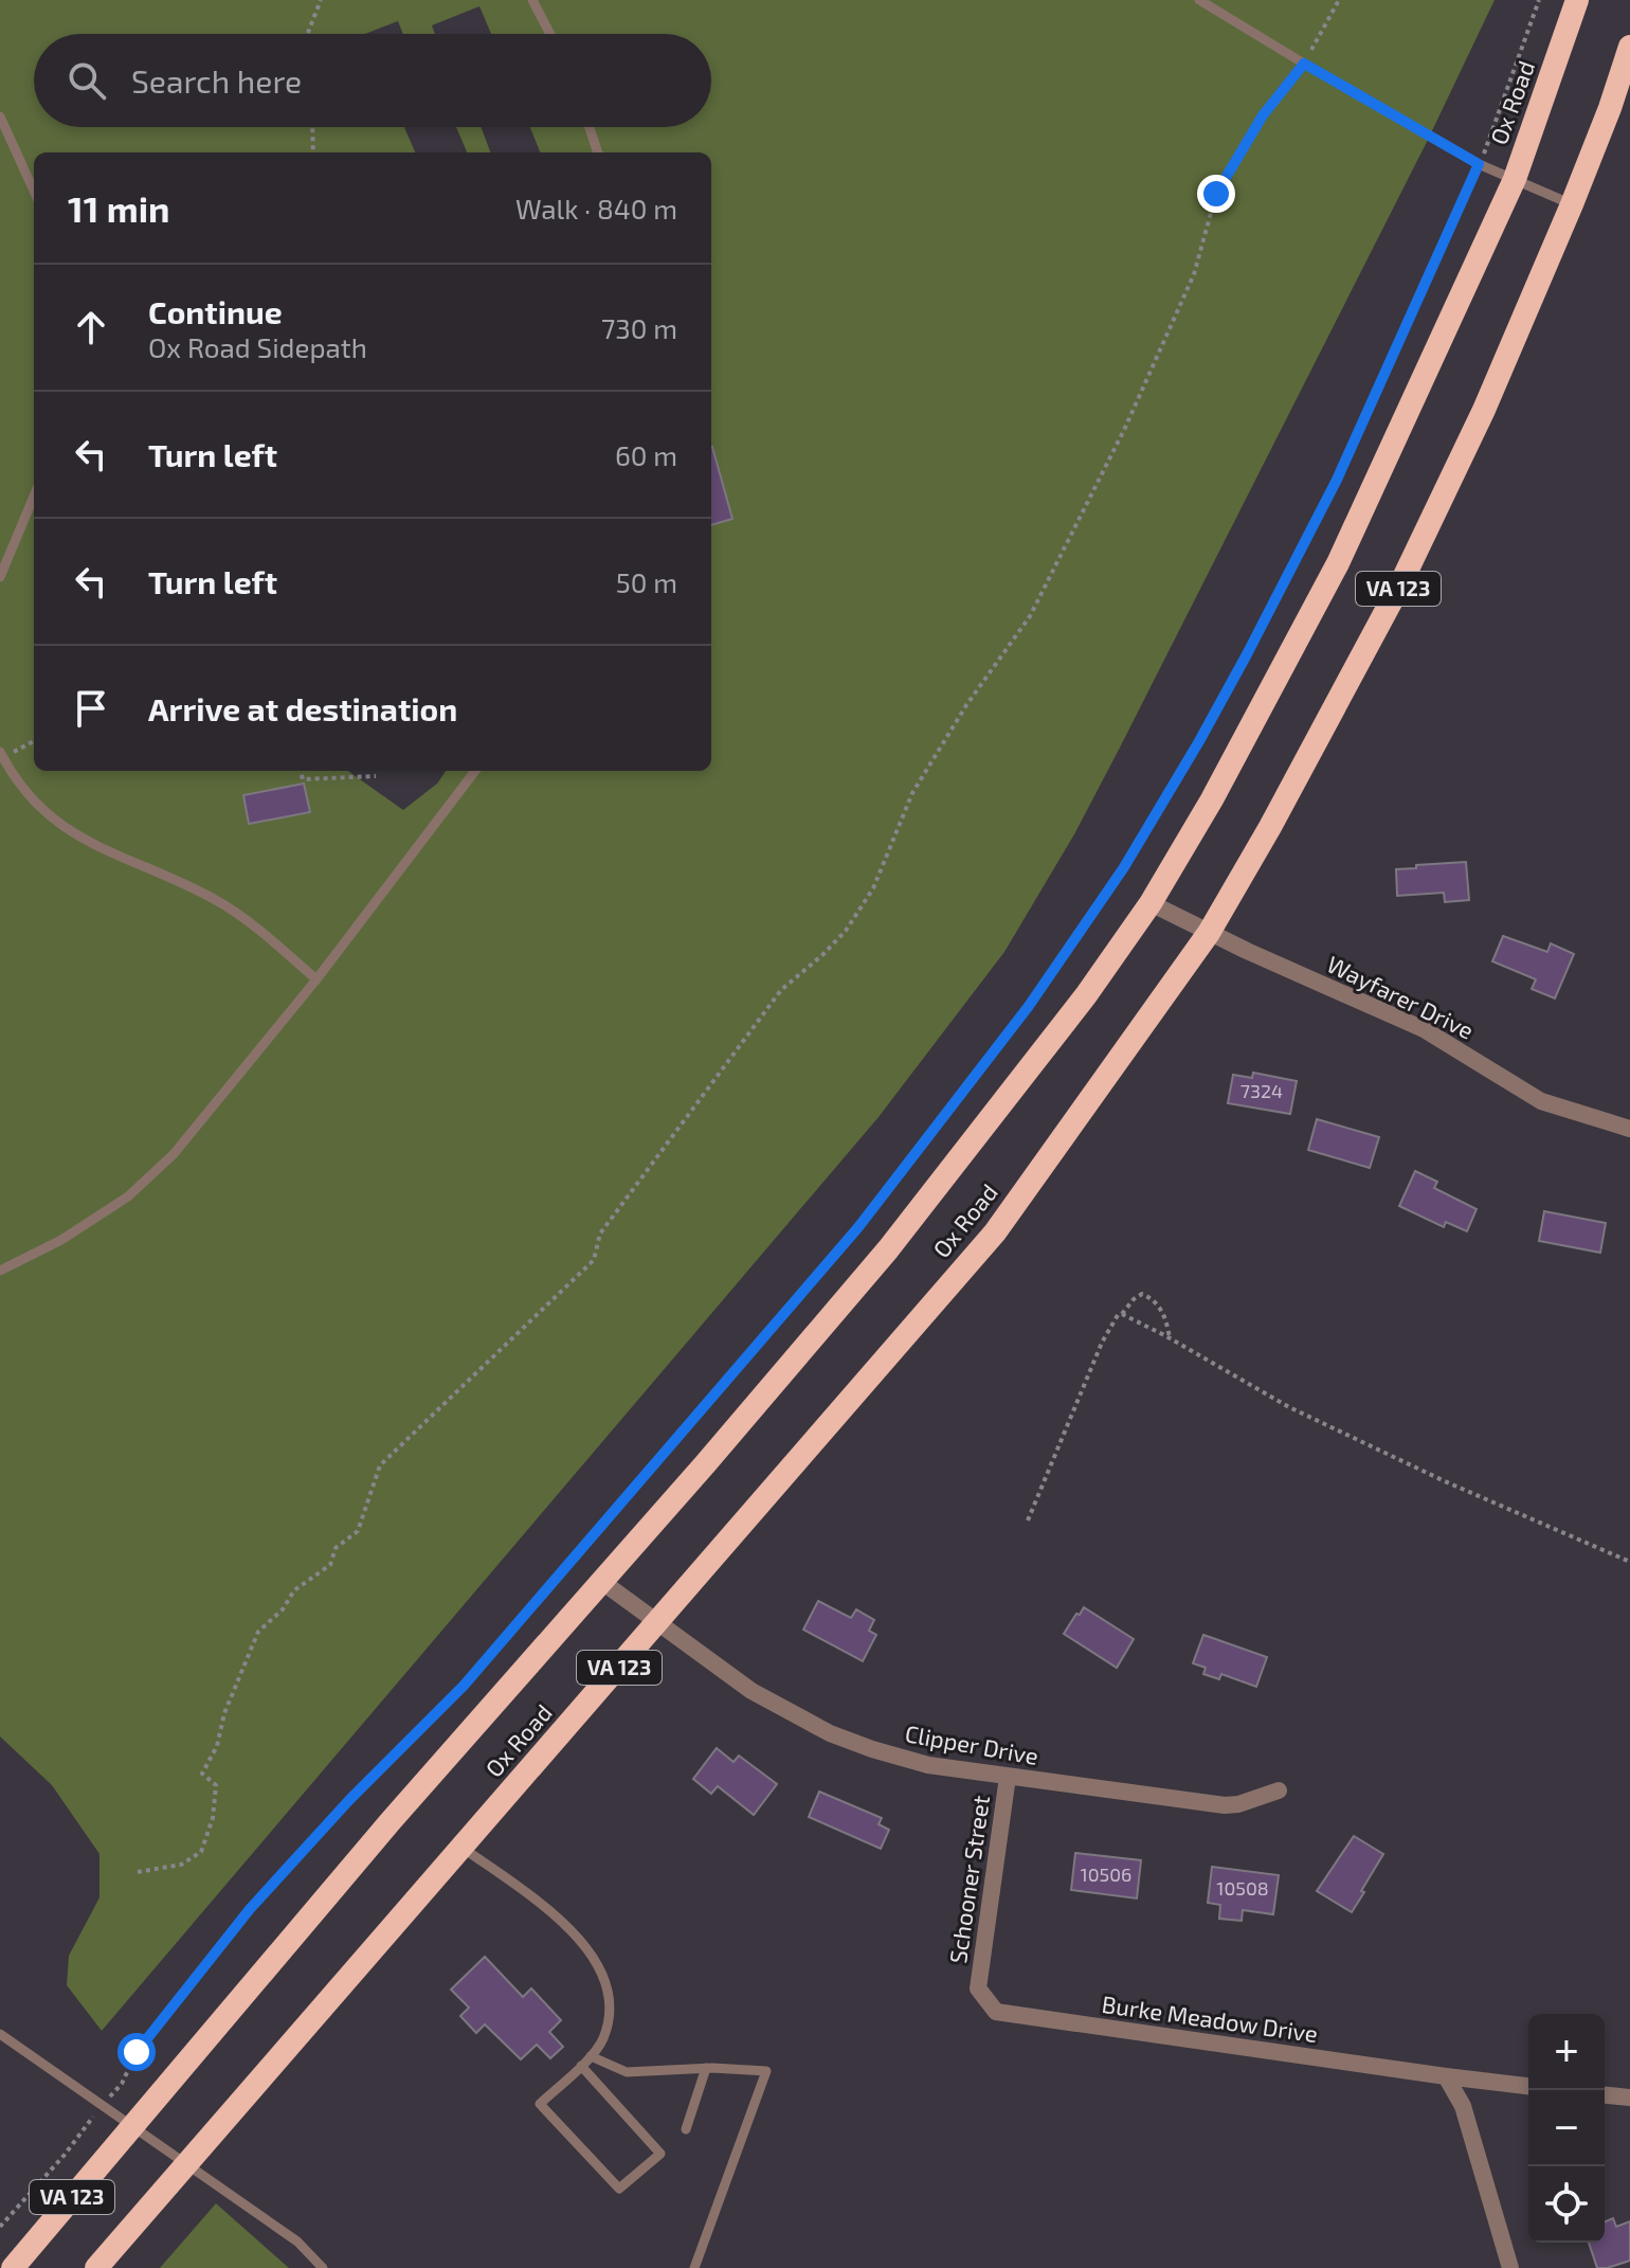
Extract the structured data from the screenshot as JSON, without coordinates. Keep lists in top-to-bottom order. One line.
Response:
{"streets":{"highway":["Ox Road","VA 123"],"street":["Wayfarer Drive","Clipper Drive","Schooner Street","Burke Meadow Drive"]},"crossings":[["Ox Road","Wayfarer Drive"],["Ox Road","Clipper Drive"],["Clipper Drive","Schooner Street"],["Schooner Street","Burke Meadow Drive"]],"house_numbers":["7324","10506","10508"],"page":{"search":"Search here","heading":["11 min","Walk · 840 m"],"list":[["Continue","Ox Road Sidepath","730 m"],["Turn left","60 m"],["Turn left","50 m"],"Arrive at destination"],"map_buttons":["+","−"]}}
